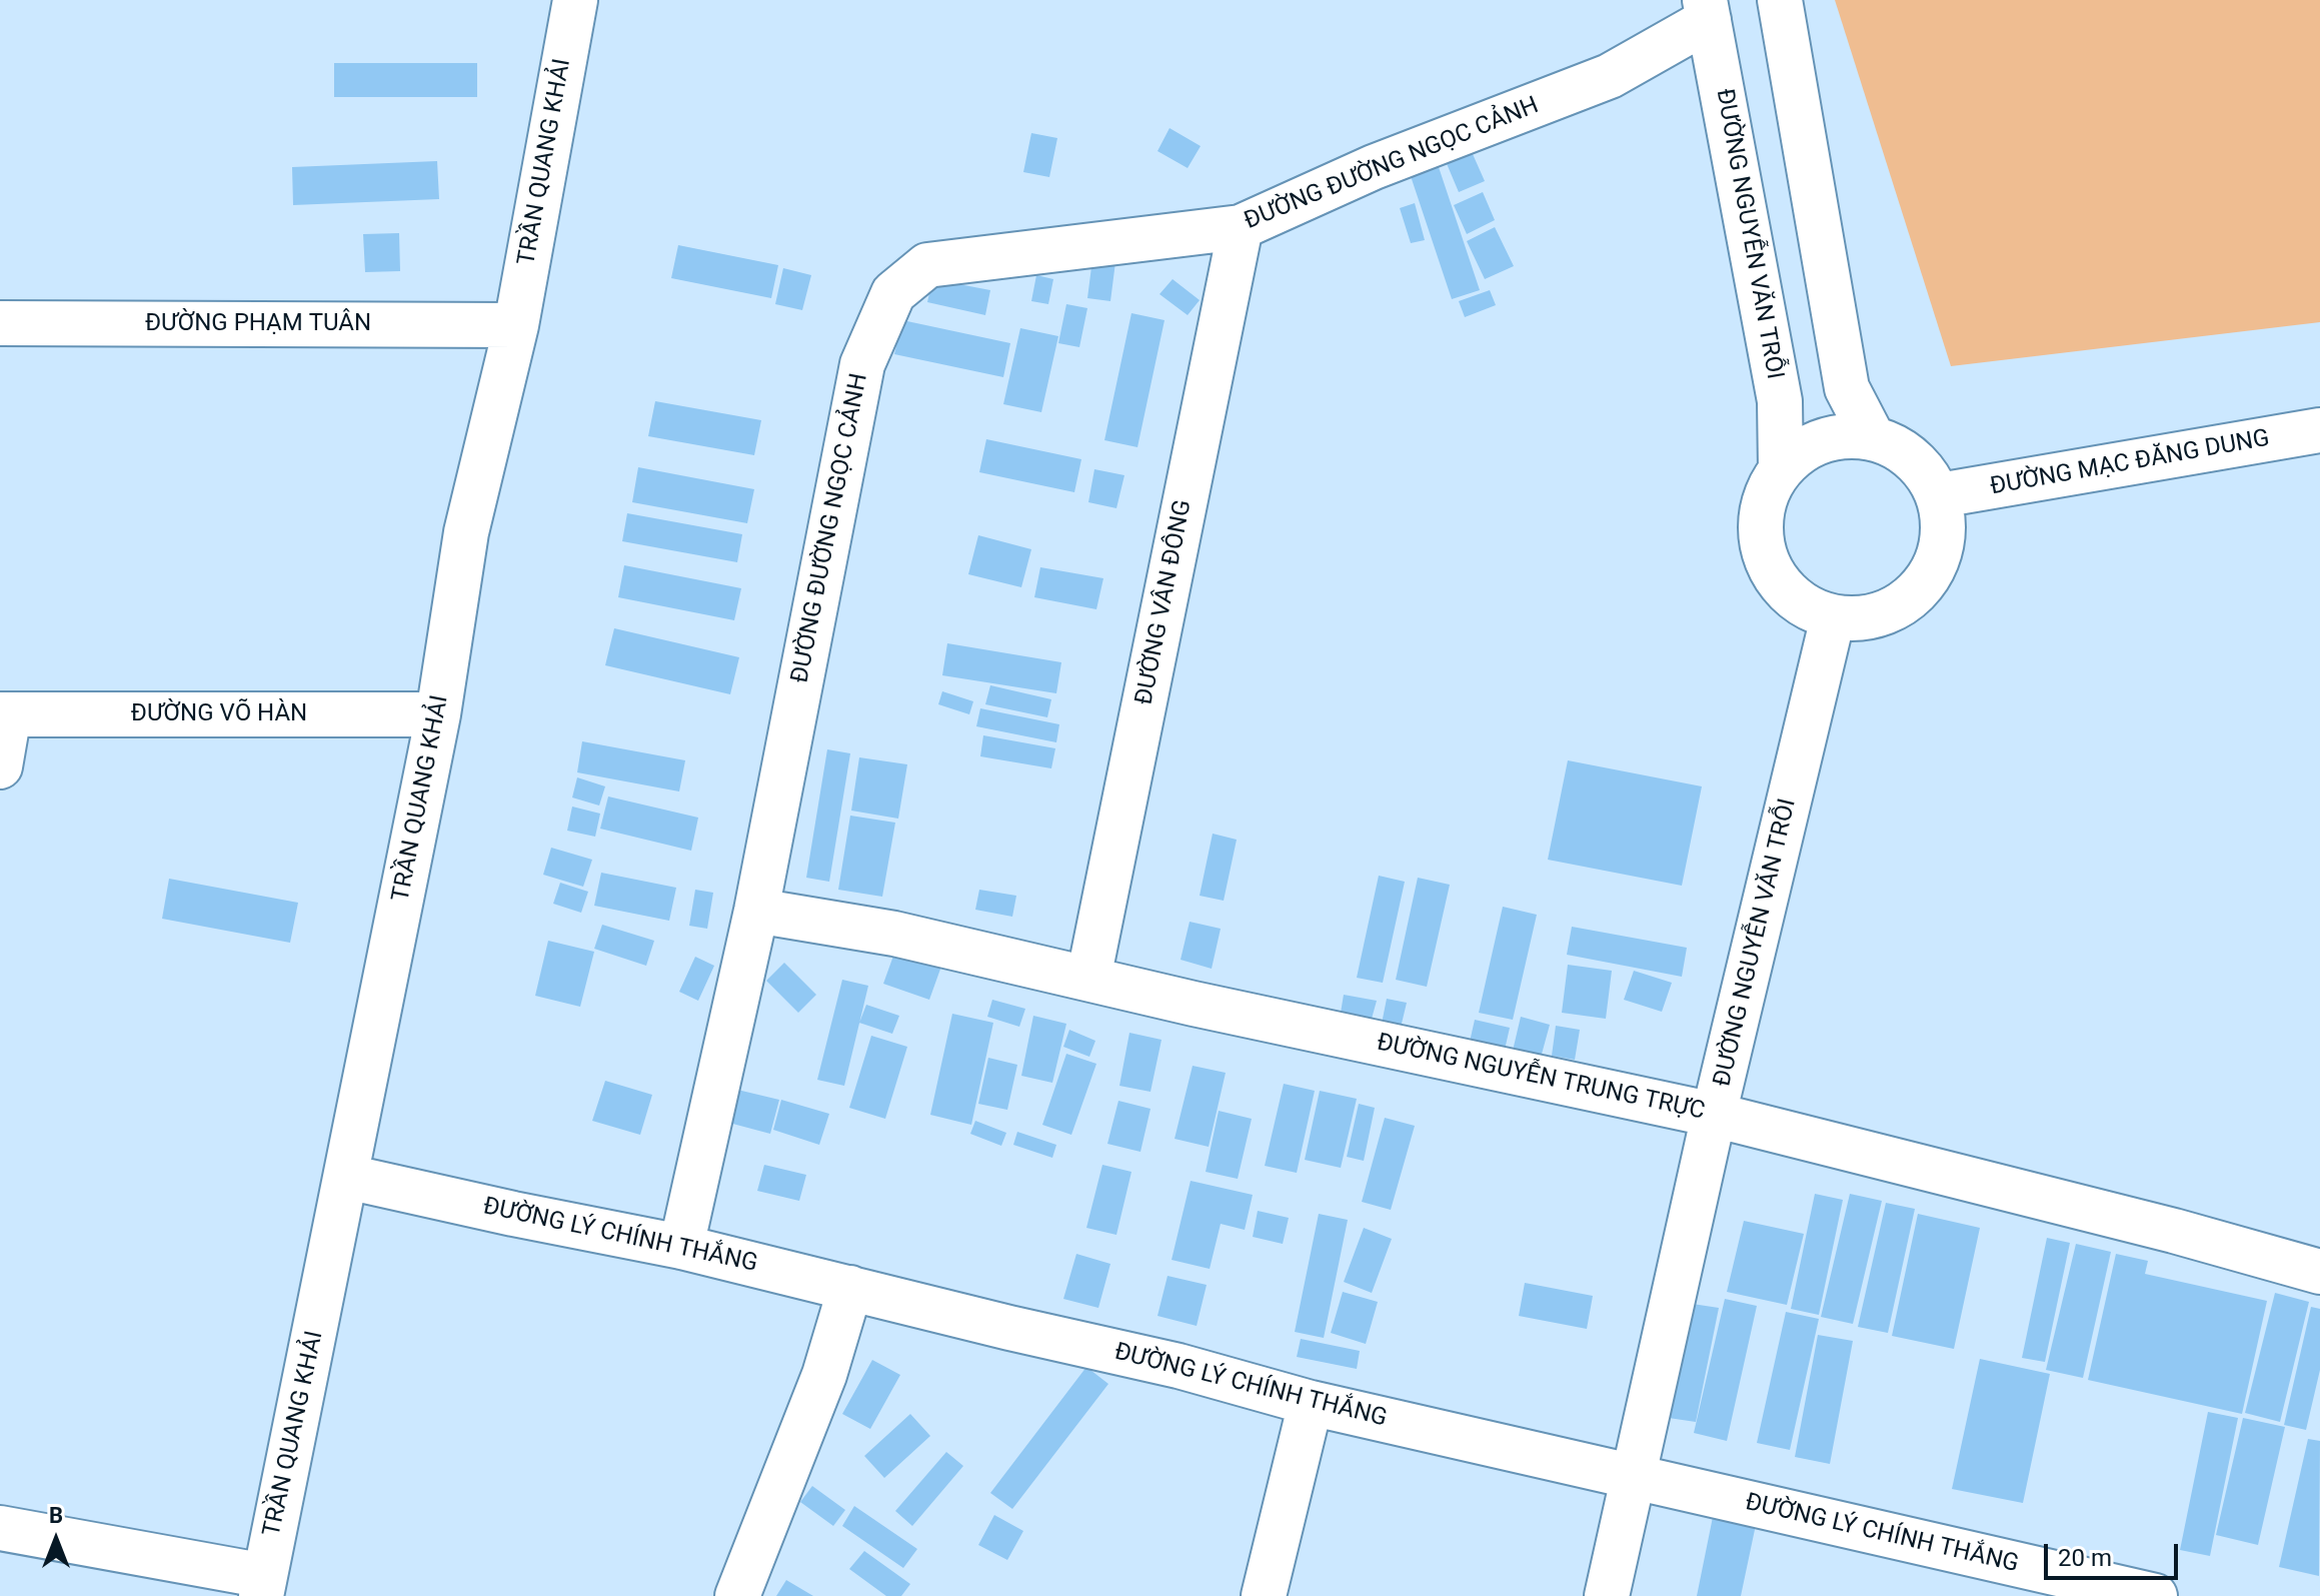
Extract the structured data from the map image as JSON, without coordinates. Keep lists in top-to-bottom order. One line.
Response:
{"streets":{"street":["TRẦN QUANG KHẢI","ĐƯỜNG ĐƯỜNG NGỌC CẢNH","ĐƯỜNG NGUYỄN VĂN TRỖI","ĐƯỜNG PHẠM TUÂN","ĐƯỜNG MẠC ĐĂNG DUNG","ĐƯỜNG VÂN ĐÔNG","ĐƯỜNG VÕ HÀN","ĐƯỜNG NGUYỄN TRUNG TRỰC","ĐƯỜNG LÝ CHÍNH THẮNG"]},"crossings":[["TRẦN QUANG KHẢI","ĐƯỜNG PHẠM TUÂN"],["TRẦN QUANG KHẢI","ĐƯỜNG VÕ HÀN"],["TRẦN QUANG KHẢI","ĐƯỜNG LÝ CHÍNH THẮNG"],["ĐƯỜNG ĐƯỜNG NGỌC CẢNH","ĐƯỜNG NGUYỄN VĂN TRỖI"],["ĐƯỜNG ĐƯỜNG NGỌC CẢNH","ĐƯỜNG VÂN ĐÔNG"],["ĐƯỜNG ĐƯỜNG NGỌC CẢNH","ĐƯỜNG NGUYỄN TRUNG TRỰC"],["ĐƯỜNG ĐƯỜNG NGỌC CẢNH","ĐƯỜNG LÝ CHÍNH THẮNG"],["ĐƯỜNG NGUYỄN VĂN TRỖI","ĐƯỜNG MẠC ĐĂNG DUNG"],["ĐƯỜNG NGUYỄN VĂN TRỖI","ĐƯỜNG NGUYỄN TRUNG TRỰC"],["ĐƯỜNG NGUYỄN VĂN TRỖI","ĐƯỜNG LÝ CHÍNH THẮNG"],["ĐƯỜNG VÂN ĐÔNG","ĐƯỜNG NGUYỄN TRUNG TRỰC"]],"scale_bar":"20 m","north":"top"}
